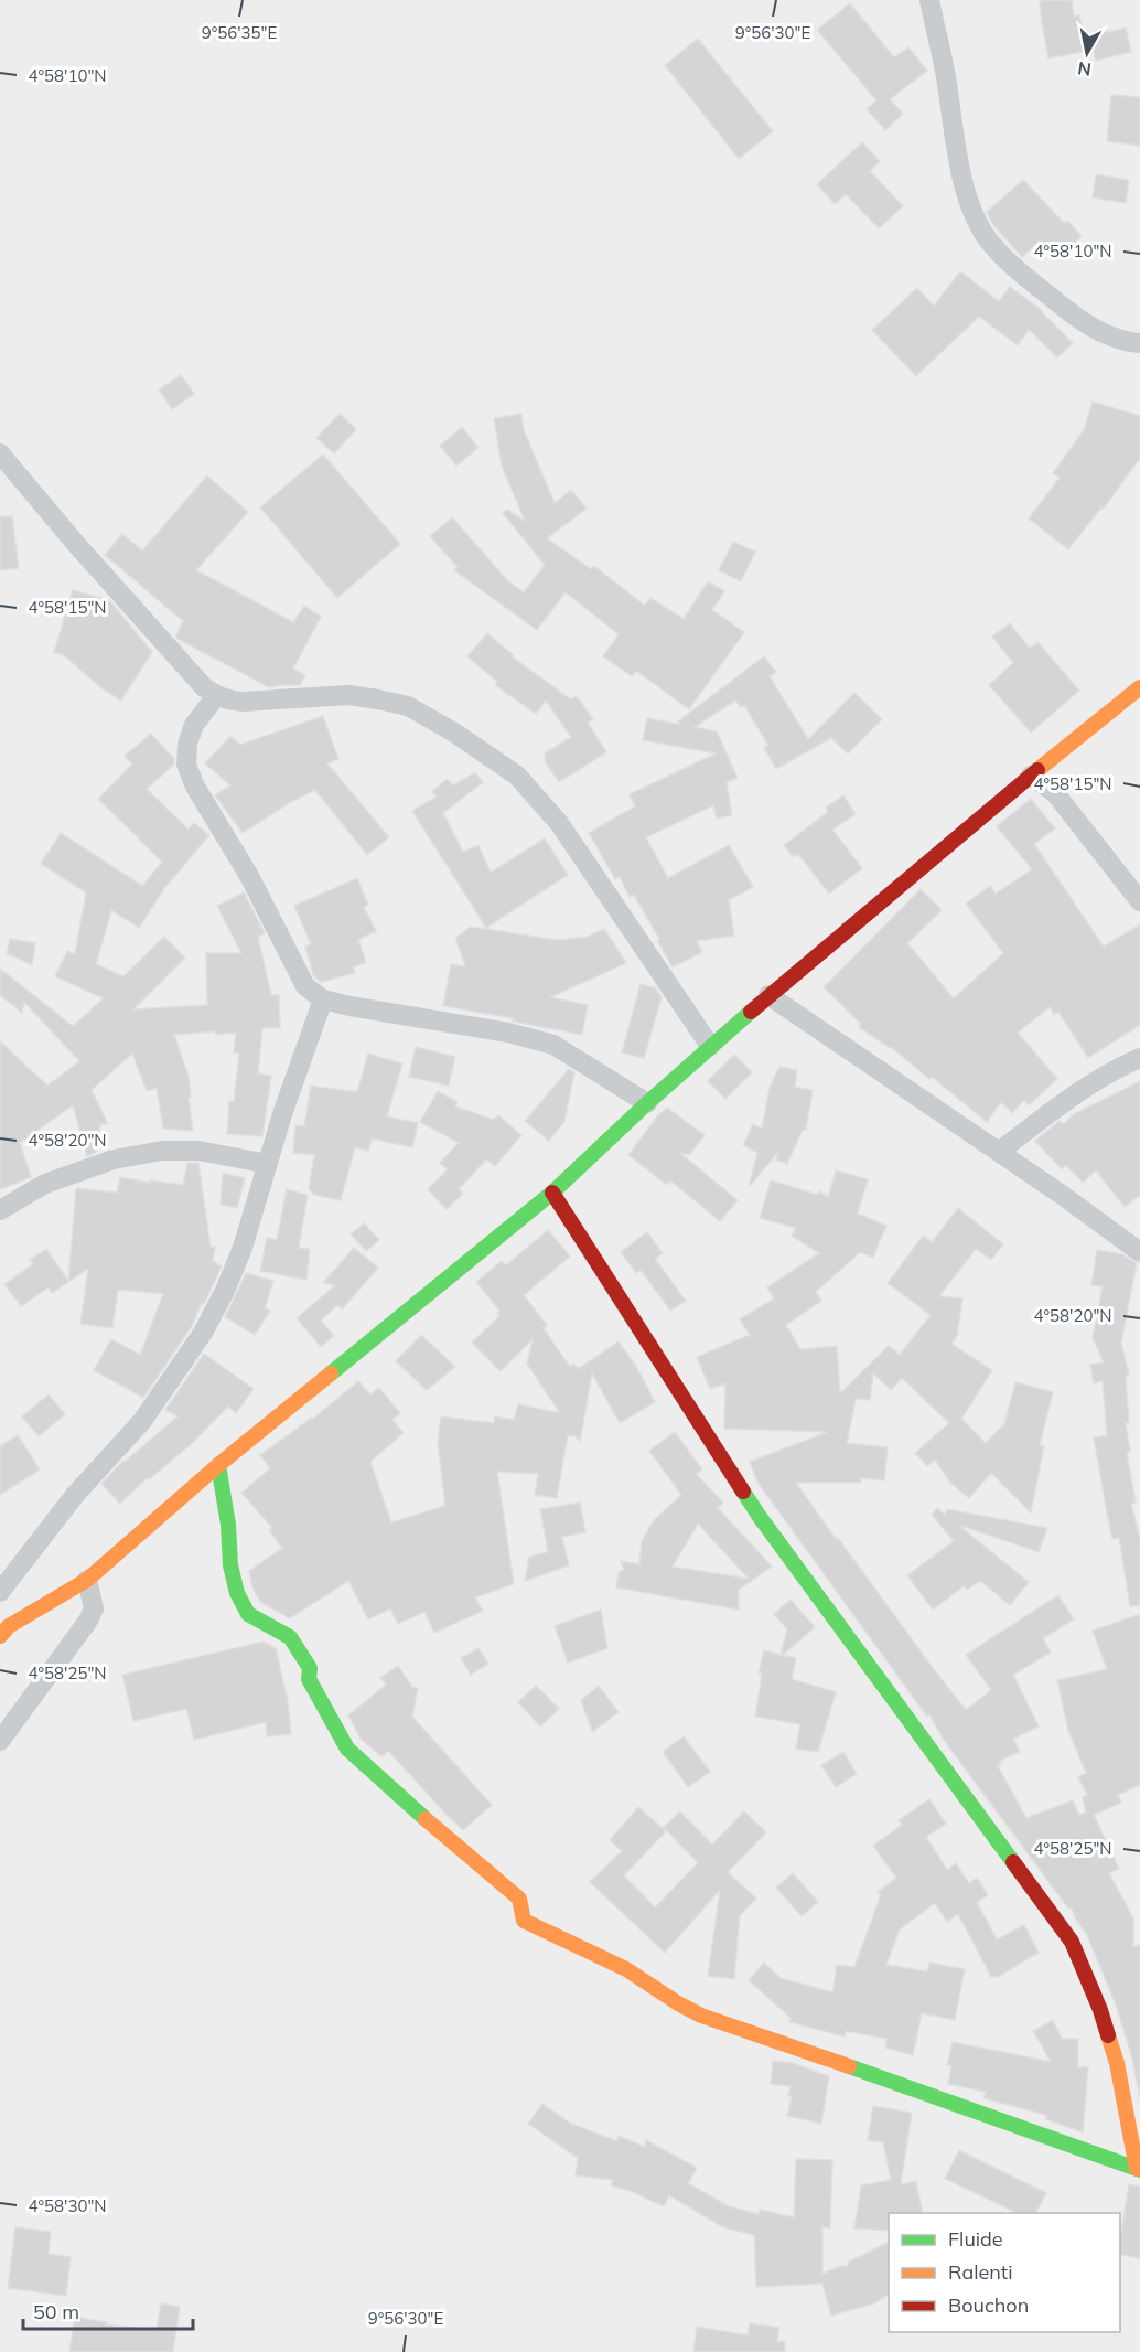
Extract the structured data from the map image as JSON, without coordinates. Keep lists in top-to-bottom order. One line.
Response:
{"legend":["Fluide","Ralenti","Bouchon"],"scale_bar":"50 m","north":"bottom","coordinates":["9°56'35\"E","9°56'30\"E","4°58'10\"N","4°58'15\"N","4°58'20\"N","4°58'25\"N","4°58'30\"N"]}
